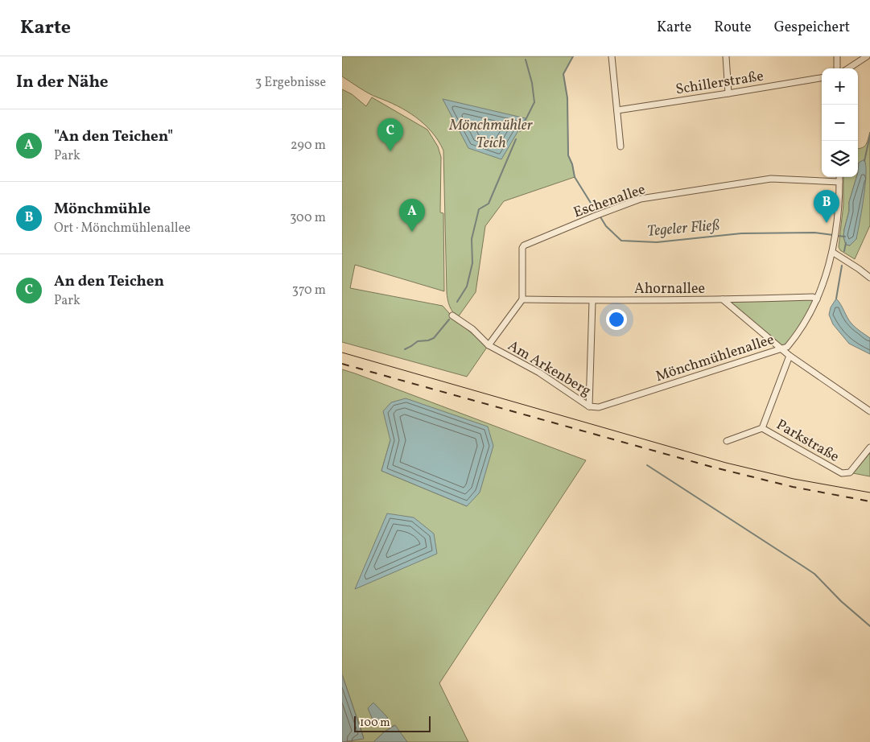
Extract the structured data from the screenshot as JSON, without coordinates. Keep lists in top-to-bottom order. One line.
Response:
{"streets":{"street":["Schillerstraße","Eschenallee","Ahornallee","Mönchmühlenallee","Am Arkenberg","Parkstraße"]},"crossings":[["Eschenallee","Ahornallee"],["Eschenallee","Mönchmühlenallee"],["Ahornallee","Mönchmühlenallee"],["Ahornallee","Am Arkenberg"],["Mönchmühlenallee","Am Arkenberg"]],"water":["Mönchmühler Teich","Tegeler Fließ"],"scale_bar":"100 m","page":{"header":"Karte","nav":["Karte","Route","Gespeichert"],"heading":["In der Nähe","3 Ergebnisse"],"map_buttons":["+","−"],"list":[{"mark":"A","name":"\"An den Teichen\"","note":"Park","value":"290 m"},{"mark":"B","name":"Mönchmühle","note":"Ort · Mönchmühlenallee","value":"300 m"},{"mark":"C","name":"An den Teichen","note":"Park","value":"370 m"}],"pins":["C","B","A"],"scale":"100 m"}}
